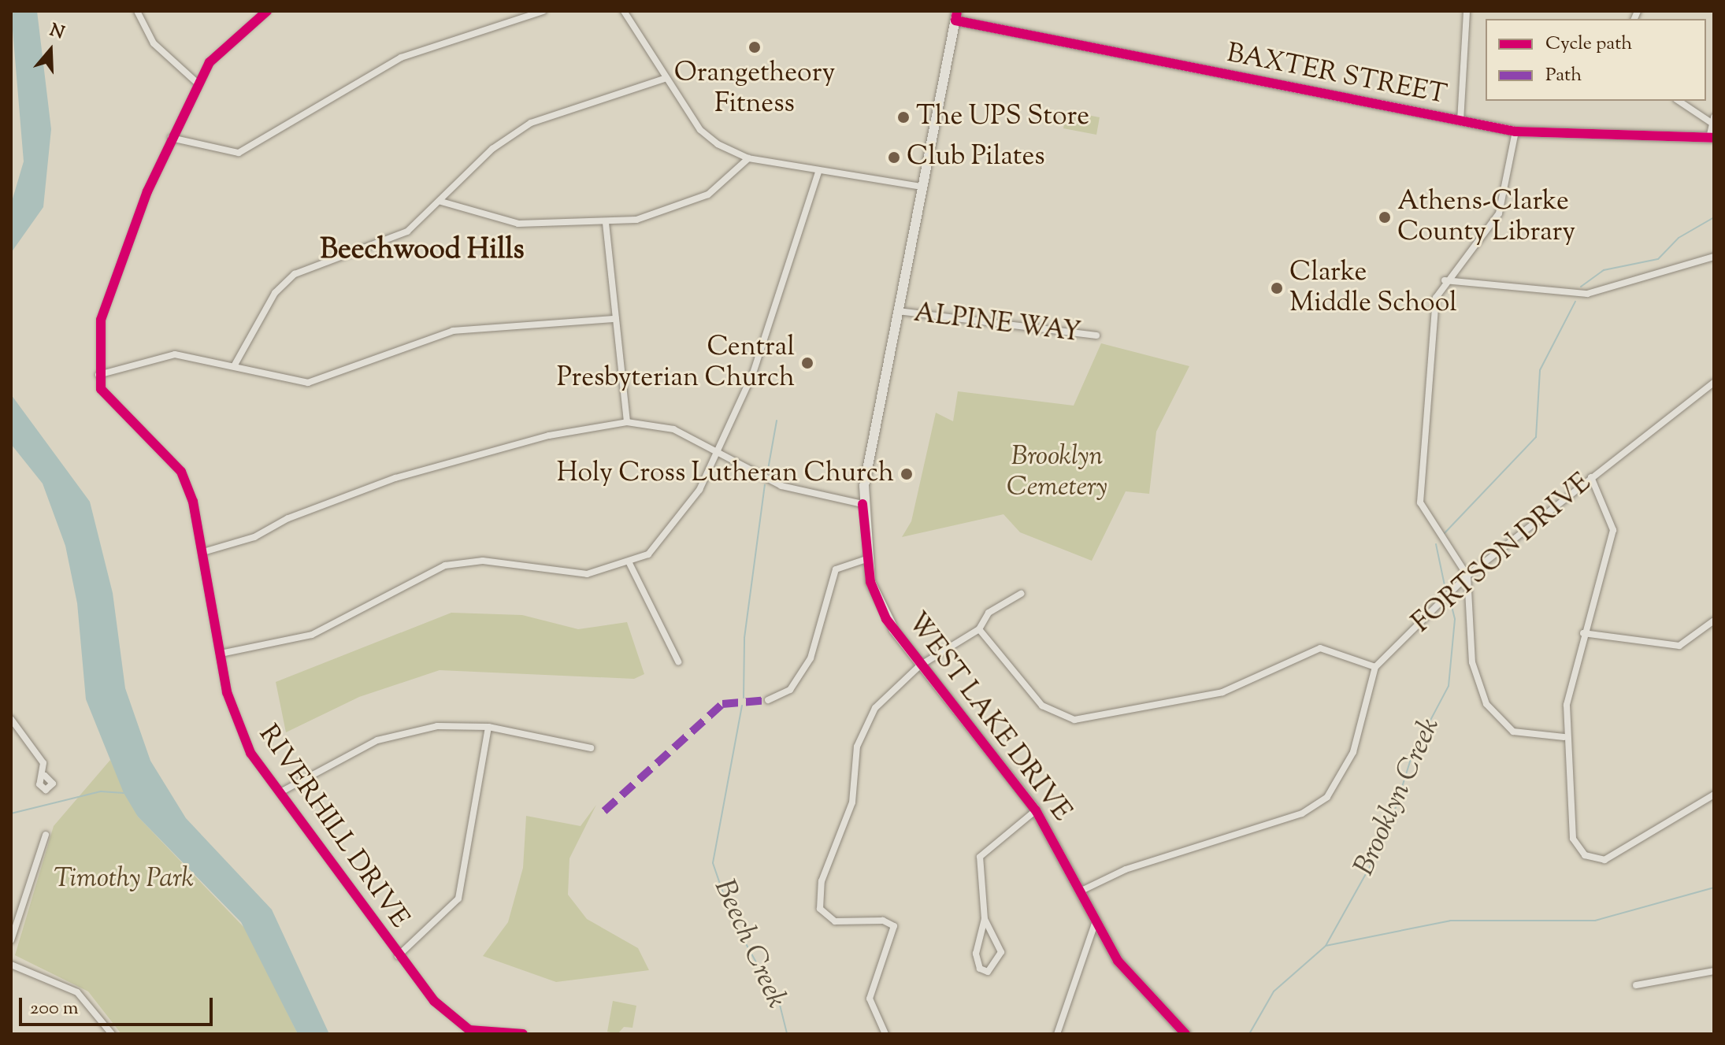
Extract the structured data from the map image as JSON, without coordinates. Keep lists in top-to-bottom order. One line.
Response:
{"streets":{"main road":["BAXTER STREET","WEST LAKE DRIVE"],"street":["ALPINE WAY","FORTSON DRIVE","RIVERHILL DRIVE"]},"crossings":[["BAXTER STREET","WEST LAKE DRIVE"],["ALPINE WAY","WEST LAKE DRIVE"]],"districts":["Beechwood Hills"],"water":["Brooklyn Creek","Beech Creek"],"parks":["Brooklyn Cemetery","Timothy Park"],"places":["Orangetheory Fitness","The UPS Store","Club Pilates","Athens-Clarke County Library","Clarke Middle School","Central Presbyterian Church","Holy Cross Lutheran Church"],"legend":["Cycle path","Path"],"scale_bar":"200 m","north":"top"}
